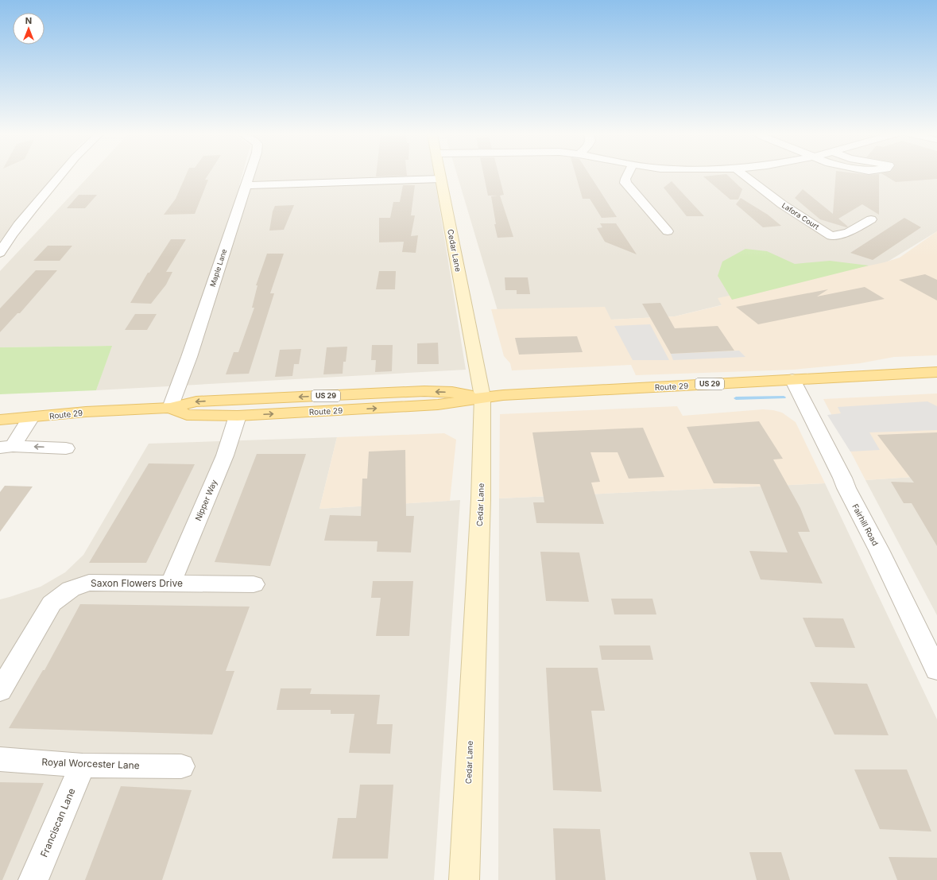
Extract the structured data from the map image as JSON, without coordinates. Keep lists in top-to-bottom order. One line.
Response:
{"streets":{"main road":["Cedar Lane","US 29","Route 29"],"street":["Lafora Court","Maple Lane","Nipper Way","Fairhill Road","Saxon Flowers Drive","Royal Worcester Lane","Franciscan Lane"]},"crossings":[["Cedar Lane","Route 29"],["Maple Lane","Route 29"],["Route 29","Nipper Way"],["Route 29","Fairhill Road"],["Nipper Way","Saxon Flowers Drive"],["Royal Worcester Lane","Franciscan Lane"]],"north":"top"}
